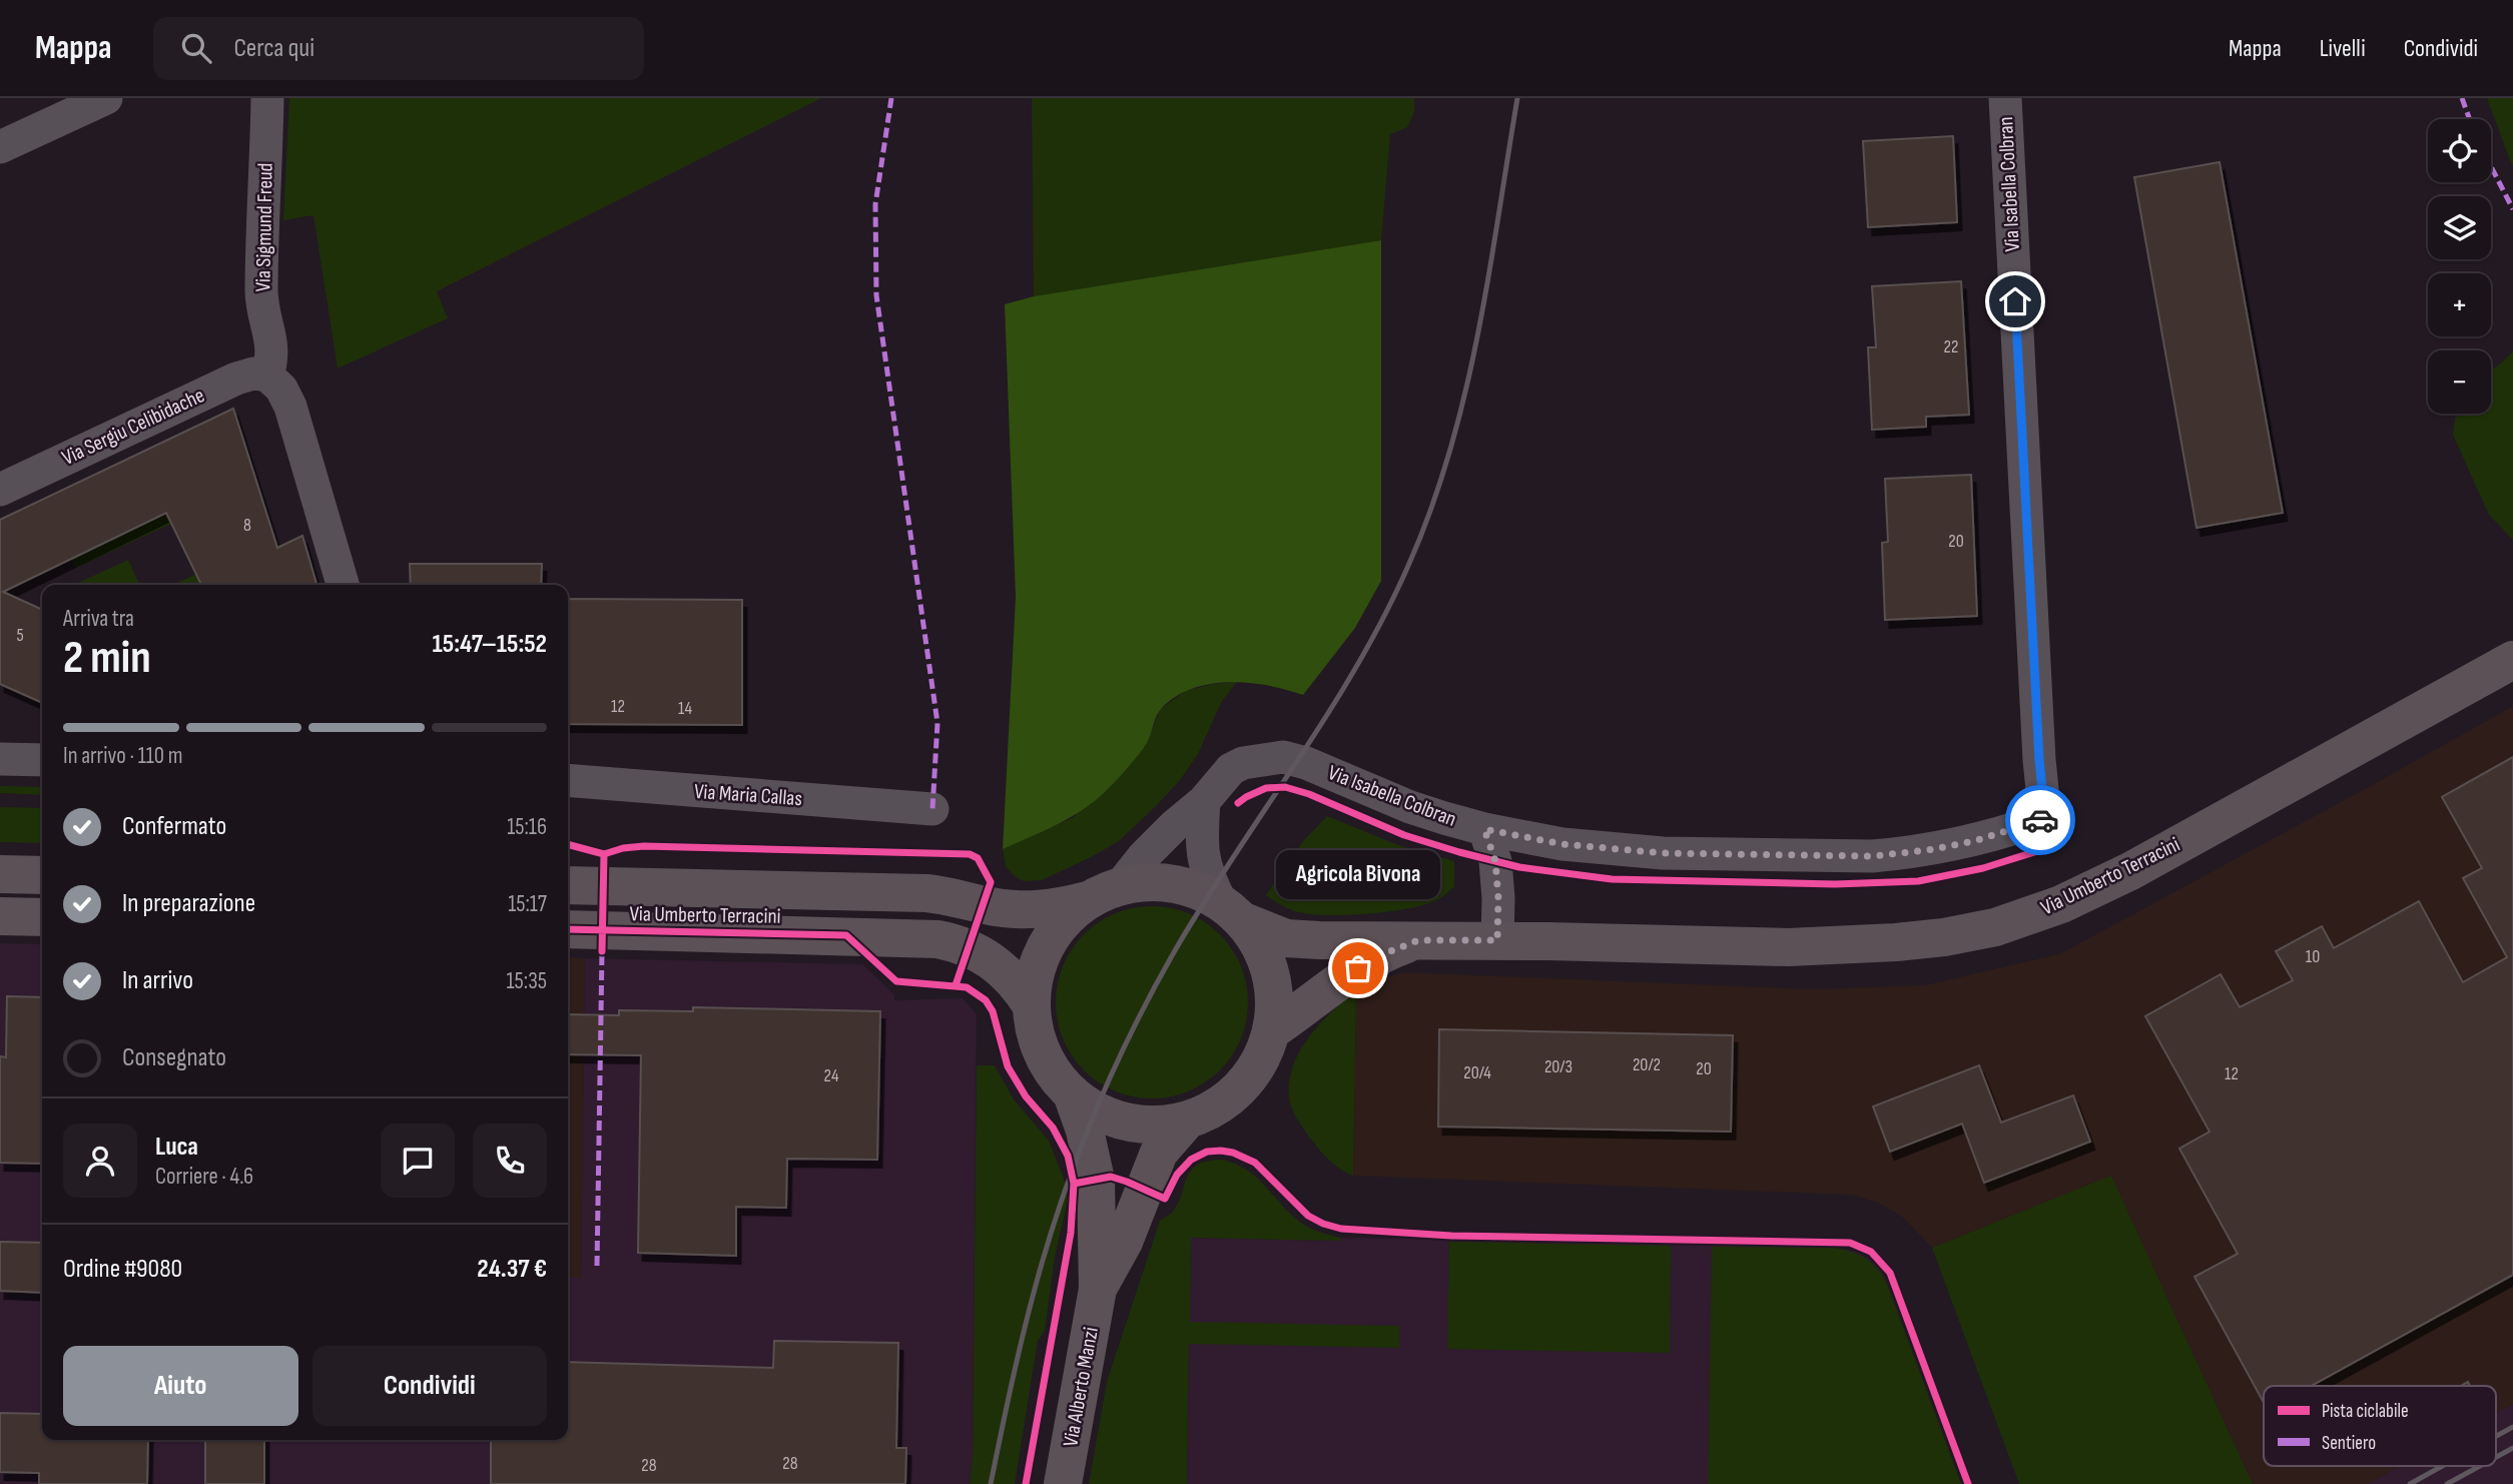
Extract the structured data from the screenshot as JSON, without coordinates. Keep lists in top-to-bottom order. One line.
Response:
{"streets":{"main road":["Via Umberto Terracini","Via Alberto Manzi"],"street":["Via Isabella Colbran","Via Sigmund Freud","Via Sergiu Celibidache","Via Maria Callas"]},"crossings":[["Via Isabella Colbran","Via Umberto Terracini"],["Via Isabella Colbran","Via Alberto Manzi"],["Via Sigmund Freud","Via Sergiu Celibidache"],["Via Umberto Terracini","Via Alberto Manzi"]],"places":["Agricola Bivona"],"house_numbers":["22","8","20","5","12","14","10","20/2","20/3","20","20/4","12","24","28","28"],"legend":["Pista ciclabile","Sentiero"],"page":{"header":"Mappa","search":"Cerca qui","nav":["Mappa","Livelli","Condividi"],"map_buttons":["+","−"],"heading":["2 min","Arriva tra","15:47–15:52"],"panel":["Luca","Corriere · 4.6","Ordine #9080","24.37 €"],"bar":"In arrivo · 110 m","list":[["Confermato","15:16"],["In preparazione","15:17"],["In arrivo","15:35"],"Consegnato"],"bubble":"Agricola Bivona","buttons":["Aiuto","Condividi"]}}
